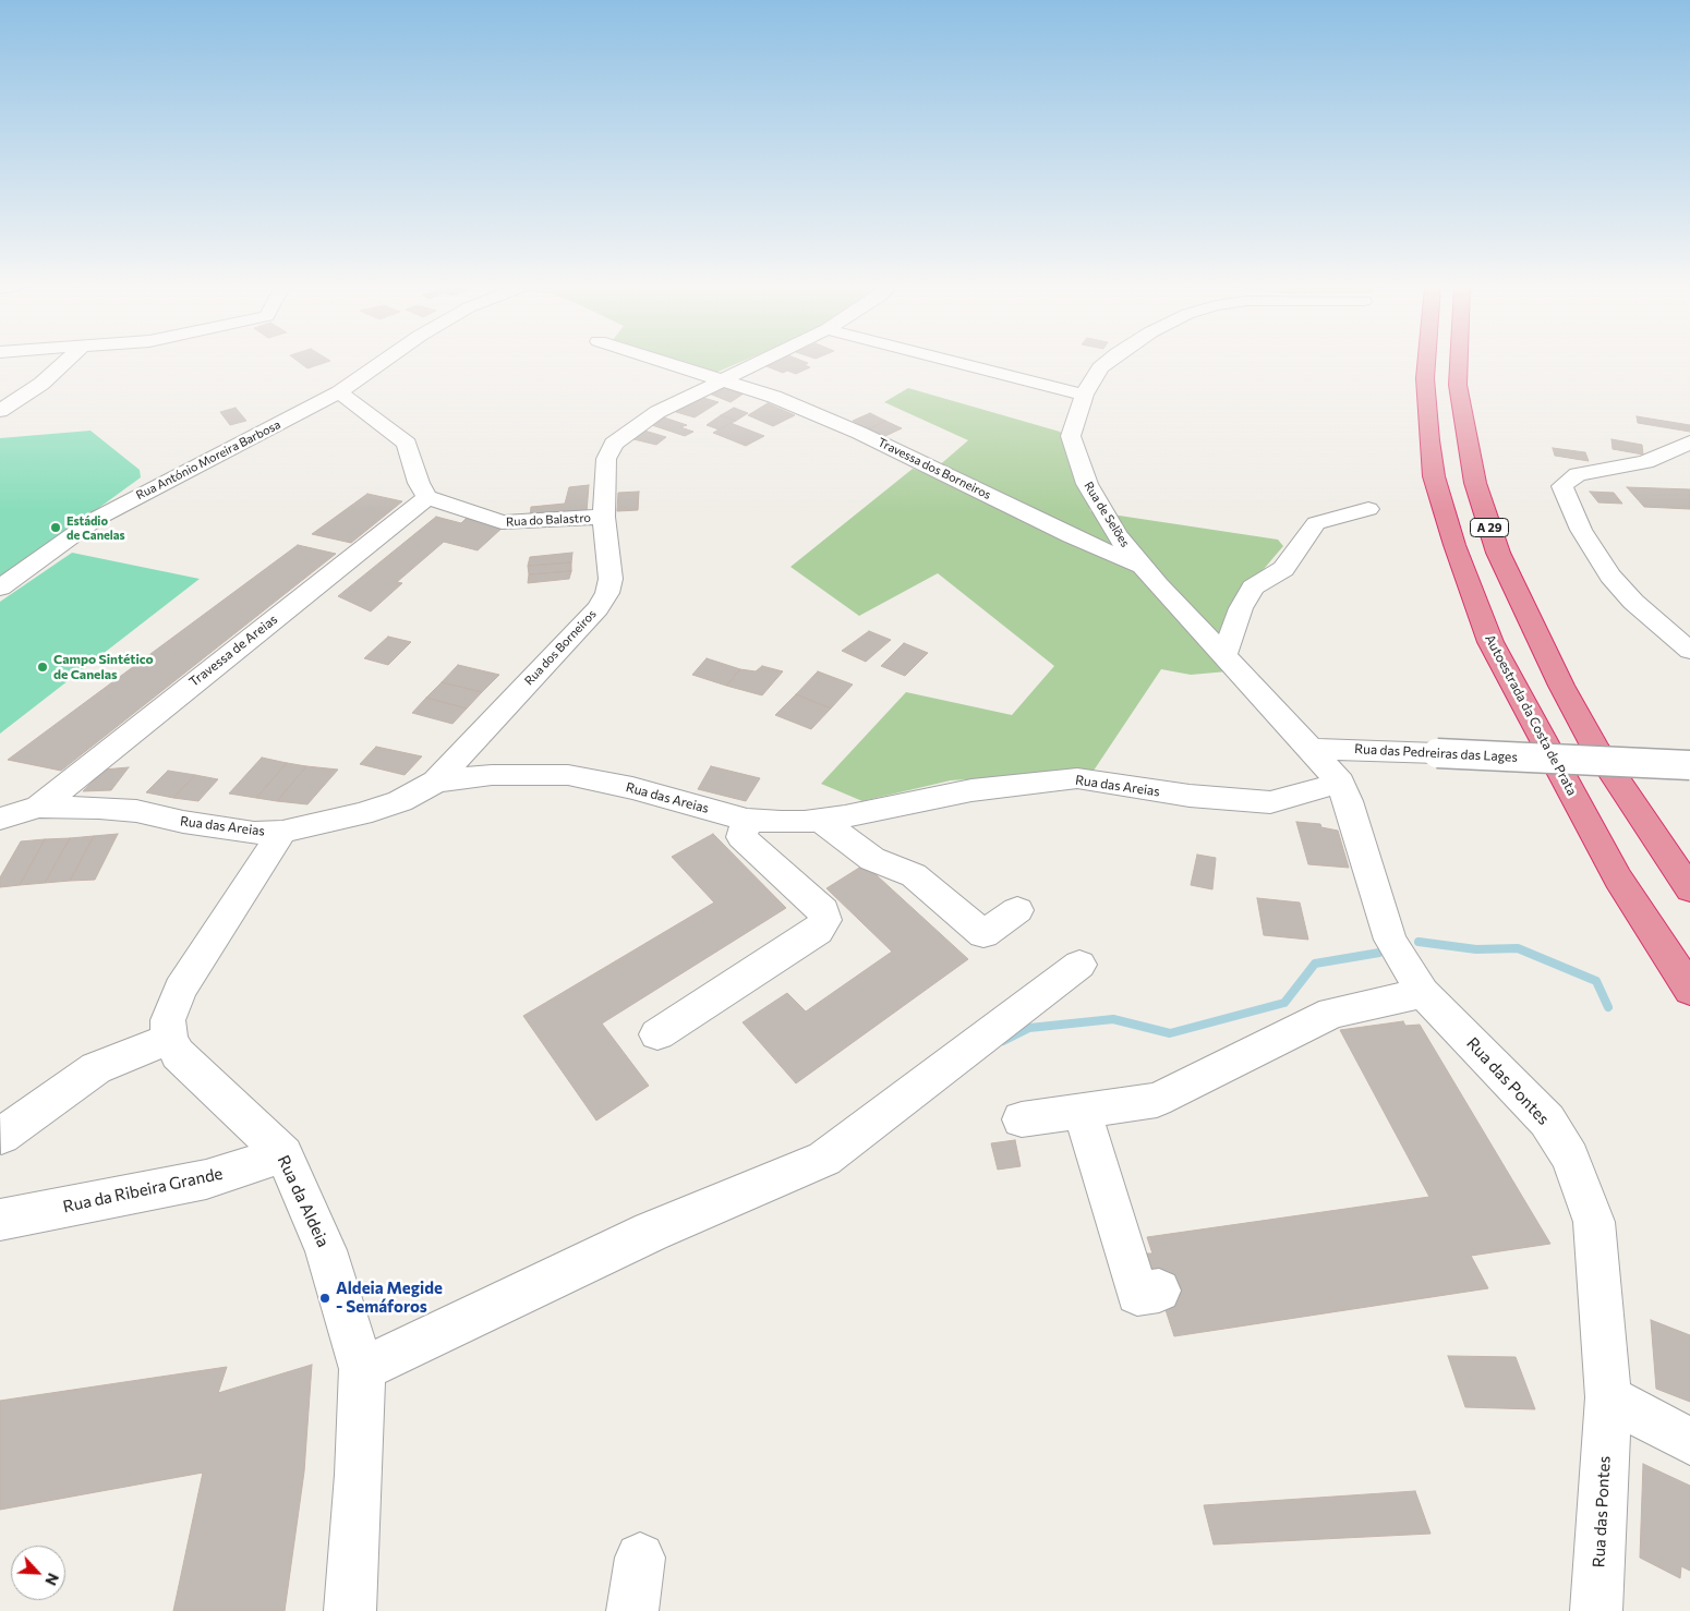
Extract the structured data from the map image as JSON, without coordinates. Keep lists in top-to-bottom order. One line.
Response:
{"streets":{"highway":["A 29","Autoestrada da Costa de Prata"],"street":["Rua António Moreira Barbosa","Travessa dos Borneiros","Rua de Selões","Rua do Balastro","Rua dos Borneiros","Travessa de Areias","Rua das Pedreiras das Lages","Rua das Areias","Rua das Pontes","Rua da Ribeira Grande","Rua da Aldeia"]},"crossings":[["Travessa dos Borneiros","Rua de Selões"],["Travessa dos Borneiros","Rua dos Borneiros"],["Rua de Selões","Rua das Pedreiras das Lages"],["Rua de Selões","Rua das Pontes"],["Rua do Balastro","Rua dos Borneiros"],["Rua do Balastro","Travessa de Areias"],["Rua dos Borneiros","Rua das Areias"],["Travessa de Areias","Rua das Areias"],["Rua das Pedreiras das Lages","Rua das Pontes"],["Rua das Areias","Rua das Pontes"],["Rua da Ribeira Grande","Rua da Aldeia"]],"places":["Estádio de Canelas","Campo Sintético de Canelas","Aldeia Megide - Semáforos"],"north":"bottom right"}
